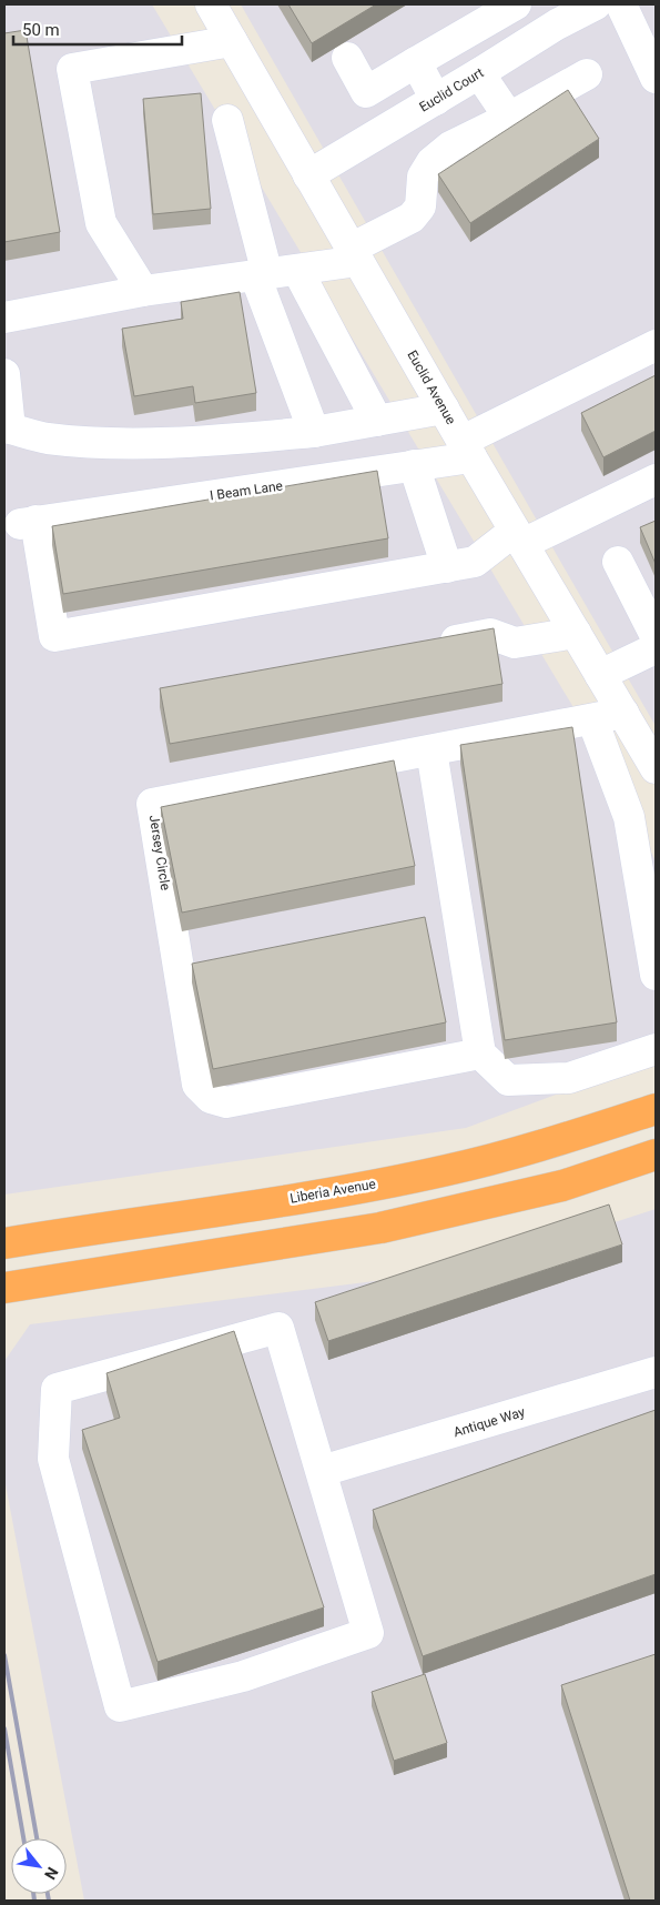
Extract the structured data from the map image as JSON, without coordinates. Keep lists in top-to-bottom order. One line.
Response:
{"streets":{"highway":["Liberia Avenue"],"street":["Euclid Court","Euclid Avenue","I Beam Lane","Jersey Circle","Antique Way"]},"crossings":[["Euclid Court","Euclid Avenue"],["Euclid Avenue","I Beam Lane"],["Euclid Avenue","Jersey Circle"]],"scale_bar":"50 m","north":"bottom right"}
